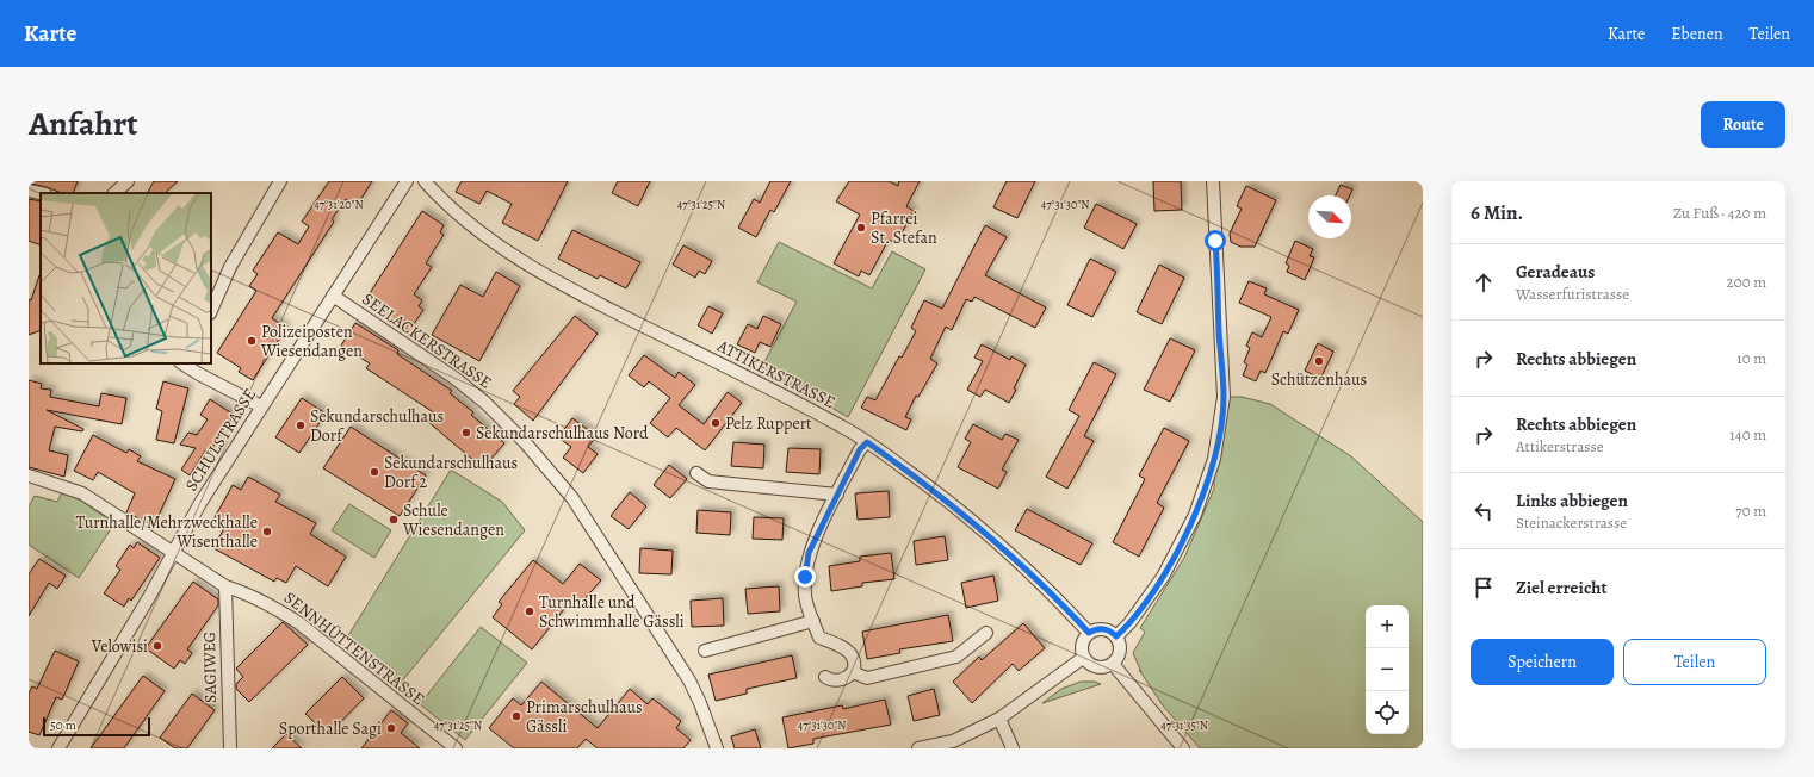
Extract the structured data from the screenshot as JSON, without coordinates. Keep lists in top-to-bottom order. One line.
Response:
{"streets":{"street":["SEELACKERSTRASSE","ATTIKERSTRASSE","SCHULSTRASSE","SENNHÜTTENSTRASSE","SAGIWEG"]},"crossings":[["SEELACKERSTRASSE","SCHULSTRASSE"],["SCHULSTRASSE","SENNHÜTTENSTRASSE"],["SENNHÜTTENSTRASSE","SAGIWEG"]],"places":["Pfarrei St. Stefan","Polizeiposten Wiesendangen","Schützenhaus","Pelz Ruppert","Sekundarschulhaus Dorf","Sekundarschulhaus Nord","Sekundarschulhaus Dorf 2","Schule Wiesendangen","Turnhalle/Mehrzweckhalle Wisenthalle","Turnhalle und Schwimmhalle Gässli","Velowisi","Primarschulhaus Gässli","Sporthalle Sagi"],"scale_bar":"50 m","north":"bottom right","page":{"header":"Karte","nav":["Karte","Ebenen","Teilen"],"title":"Anfahrt","buttons":["Route",["Speichern","Teilen"]],"heading":["6 Min.","Zu Fuß · 420 m"],"list":[["Geradeaus","Wasserfuristrasse","200 m"],["Rechts abbiegen","10 m"],["Rechts abbiegen","Attikerstrasse","140 m"],["Links abbiegen","Steinackerstrasse","70 m"],"Ziel erreicht"],"map_buttons":["+","−"],"scale":"50 m"},"coordinates":["47°31'20\"N","47°31'25\"N","47°31'30\"N","47°31'35\"N"]}
